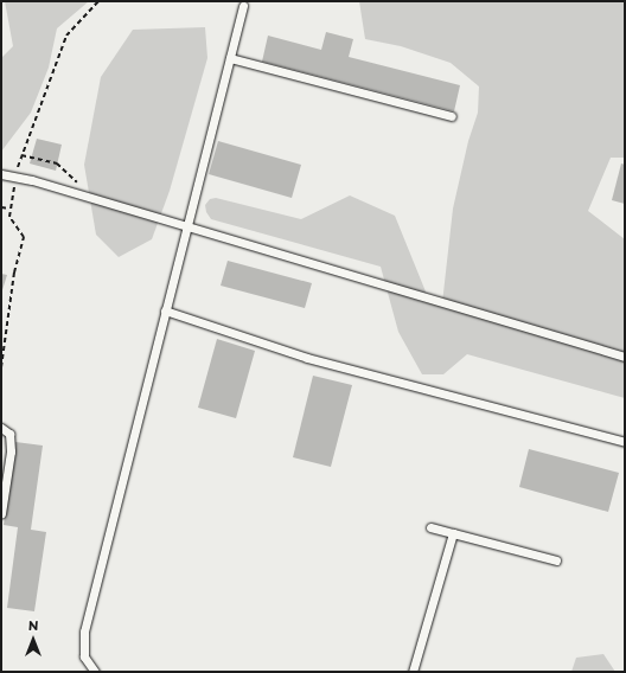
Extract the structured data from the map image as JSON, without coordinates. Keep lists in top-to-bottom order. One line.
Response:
{"north":"top"}
